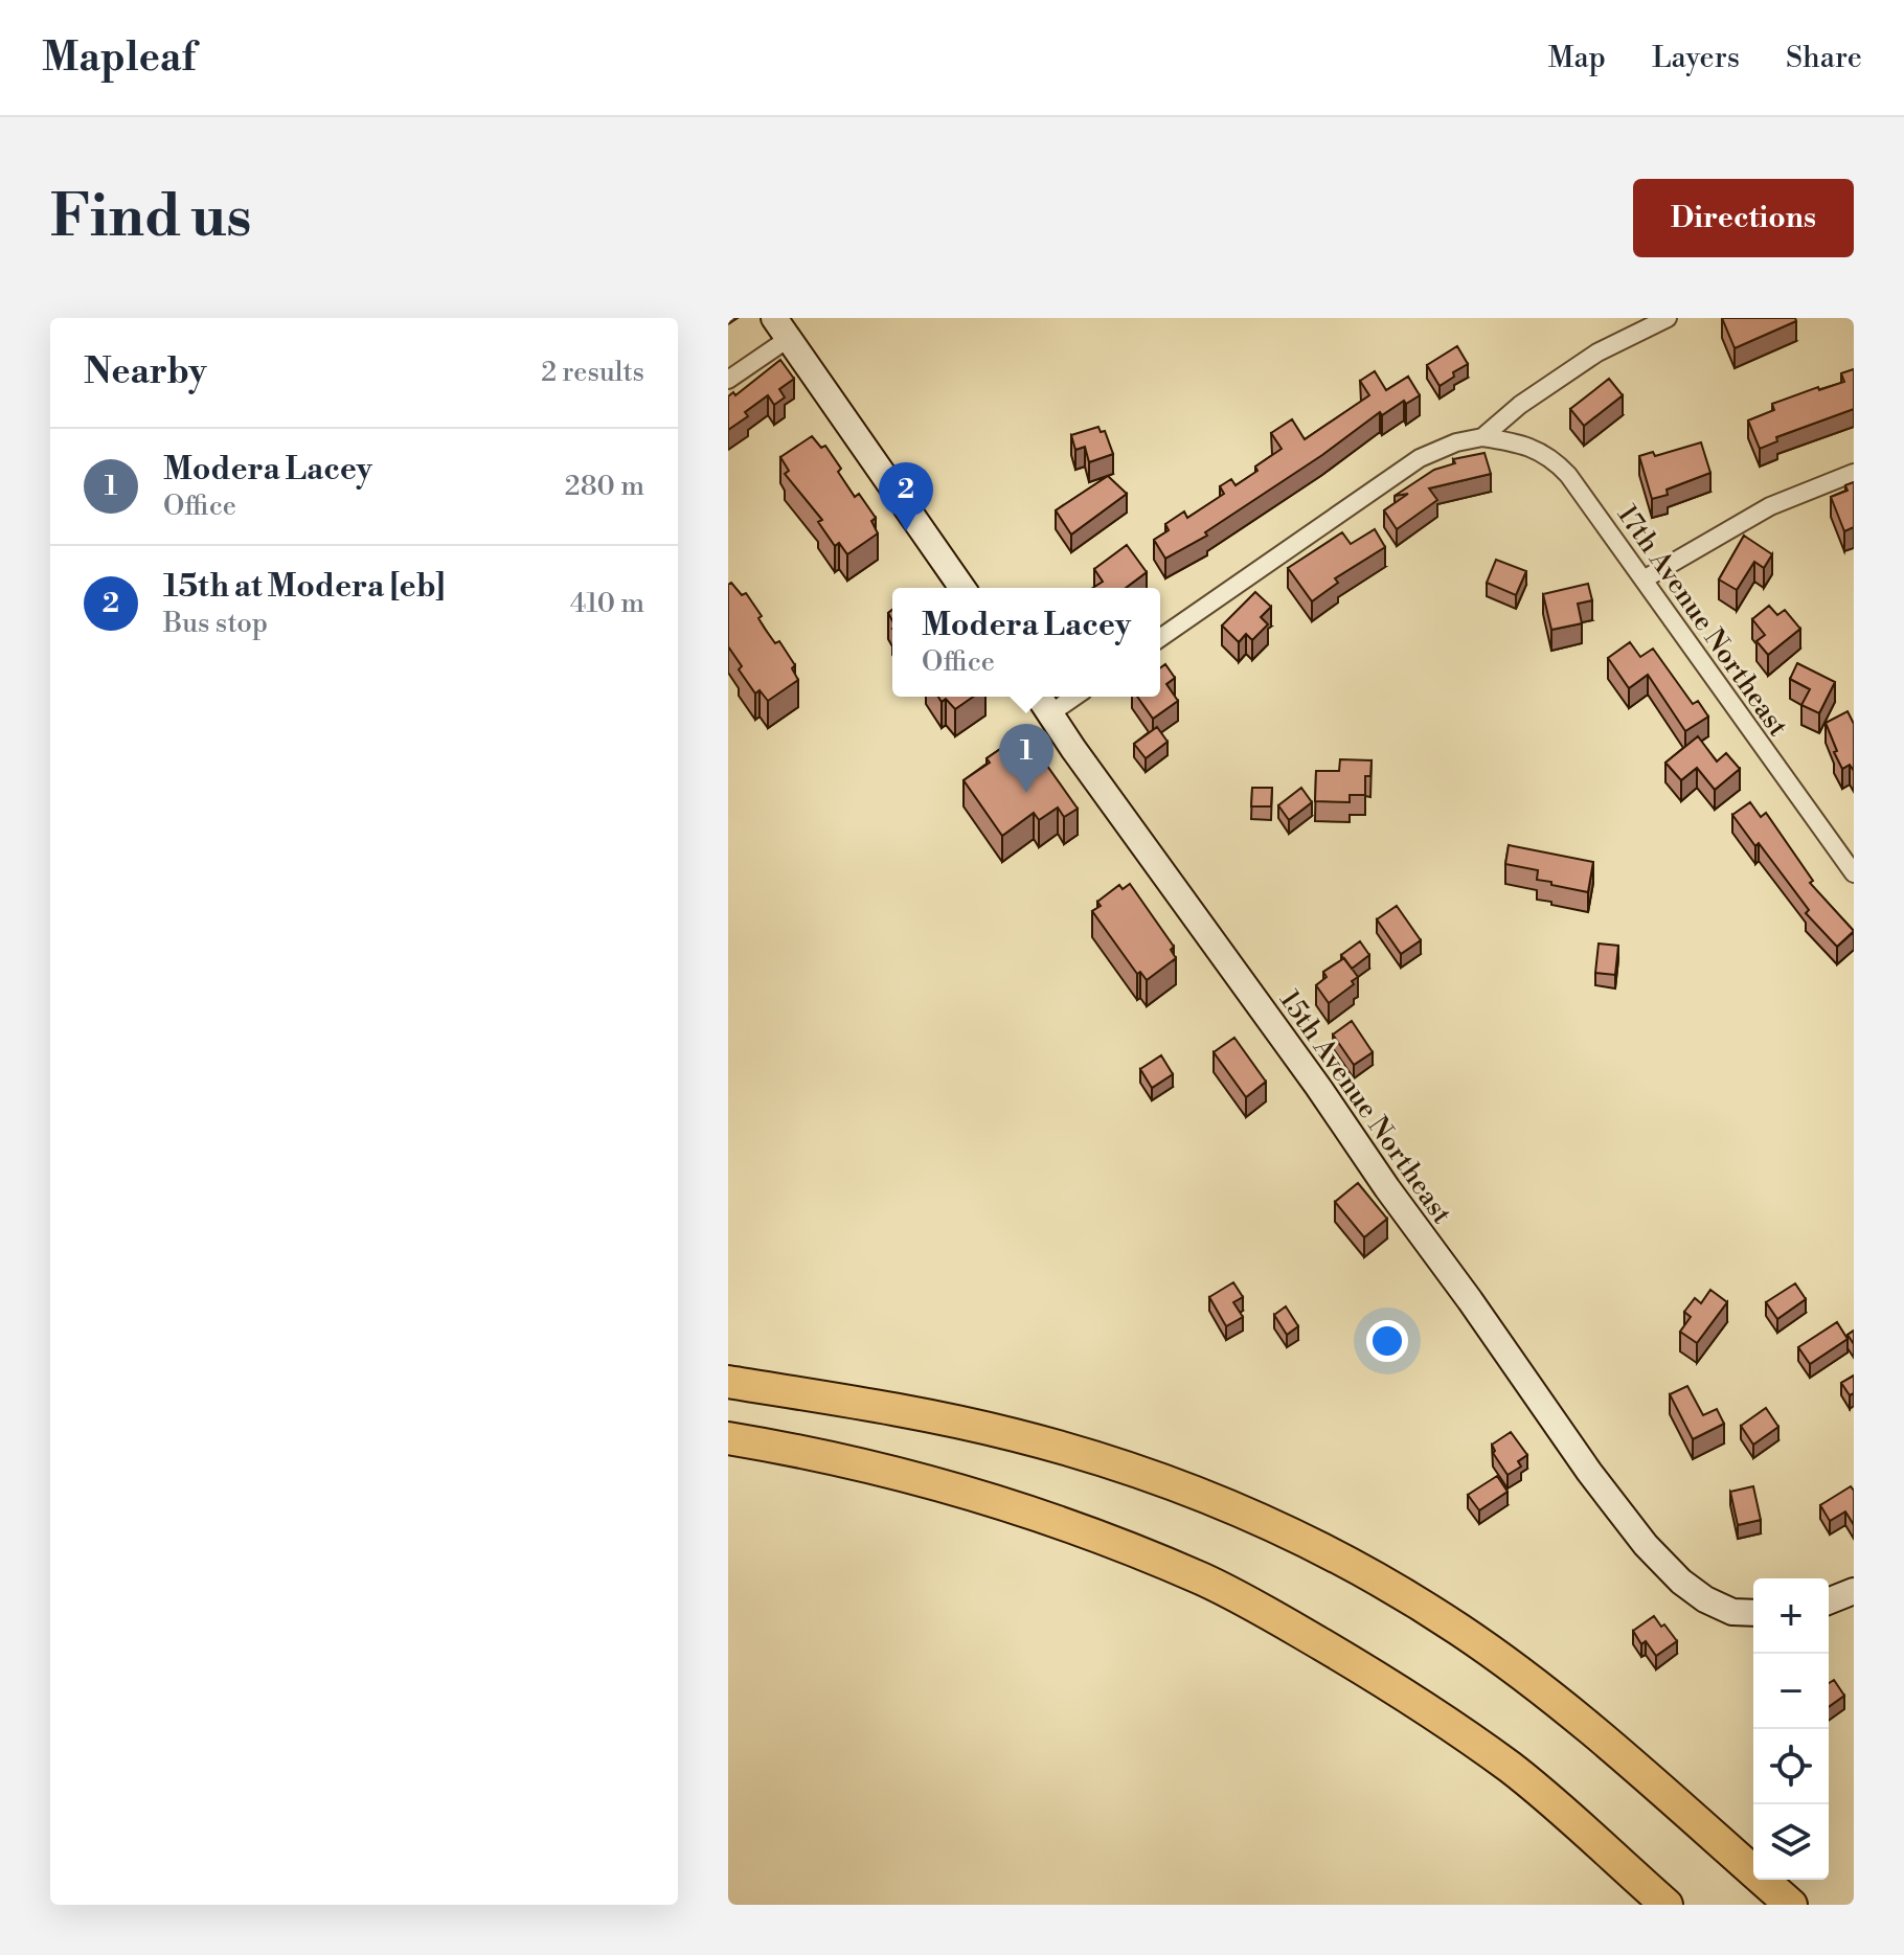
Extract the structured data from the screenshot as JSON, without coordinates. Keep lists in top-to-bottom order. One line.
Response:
{"streets":{"street":["17th Avenue Northeast","15th Avenue Northeast"]},"page":{"header":"Mapleaf","nav":["Map","Layers","Share"],"buttons":"Directions","title":"Find us","heading":["Nearby","2 results"],"list":[{"mark":"1","name":"Modera Lacey","note":"Office","value":"280 m"},{"mark":"2","name":"15th at Modera [eb]","note":"Bus stop","value":"410 m"}],"pins":["2","1"],"popup":["Modera Lacey","Office"],"map_buttons":["+","−"]}}
